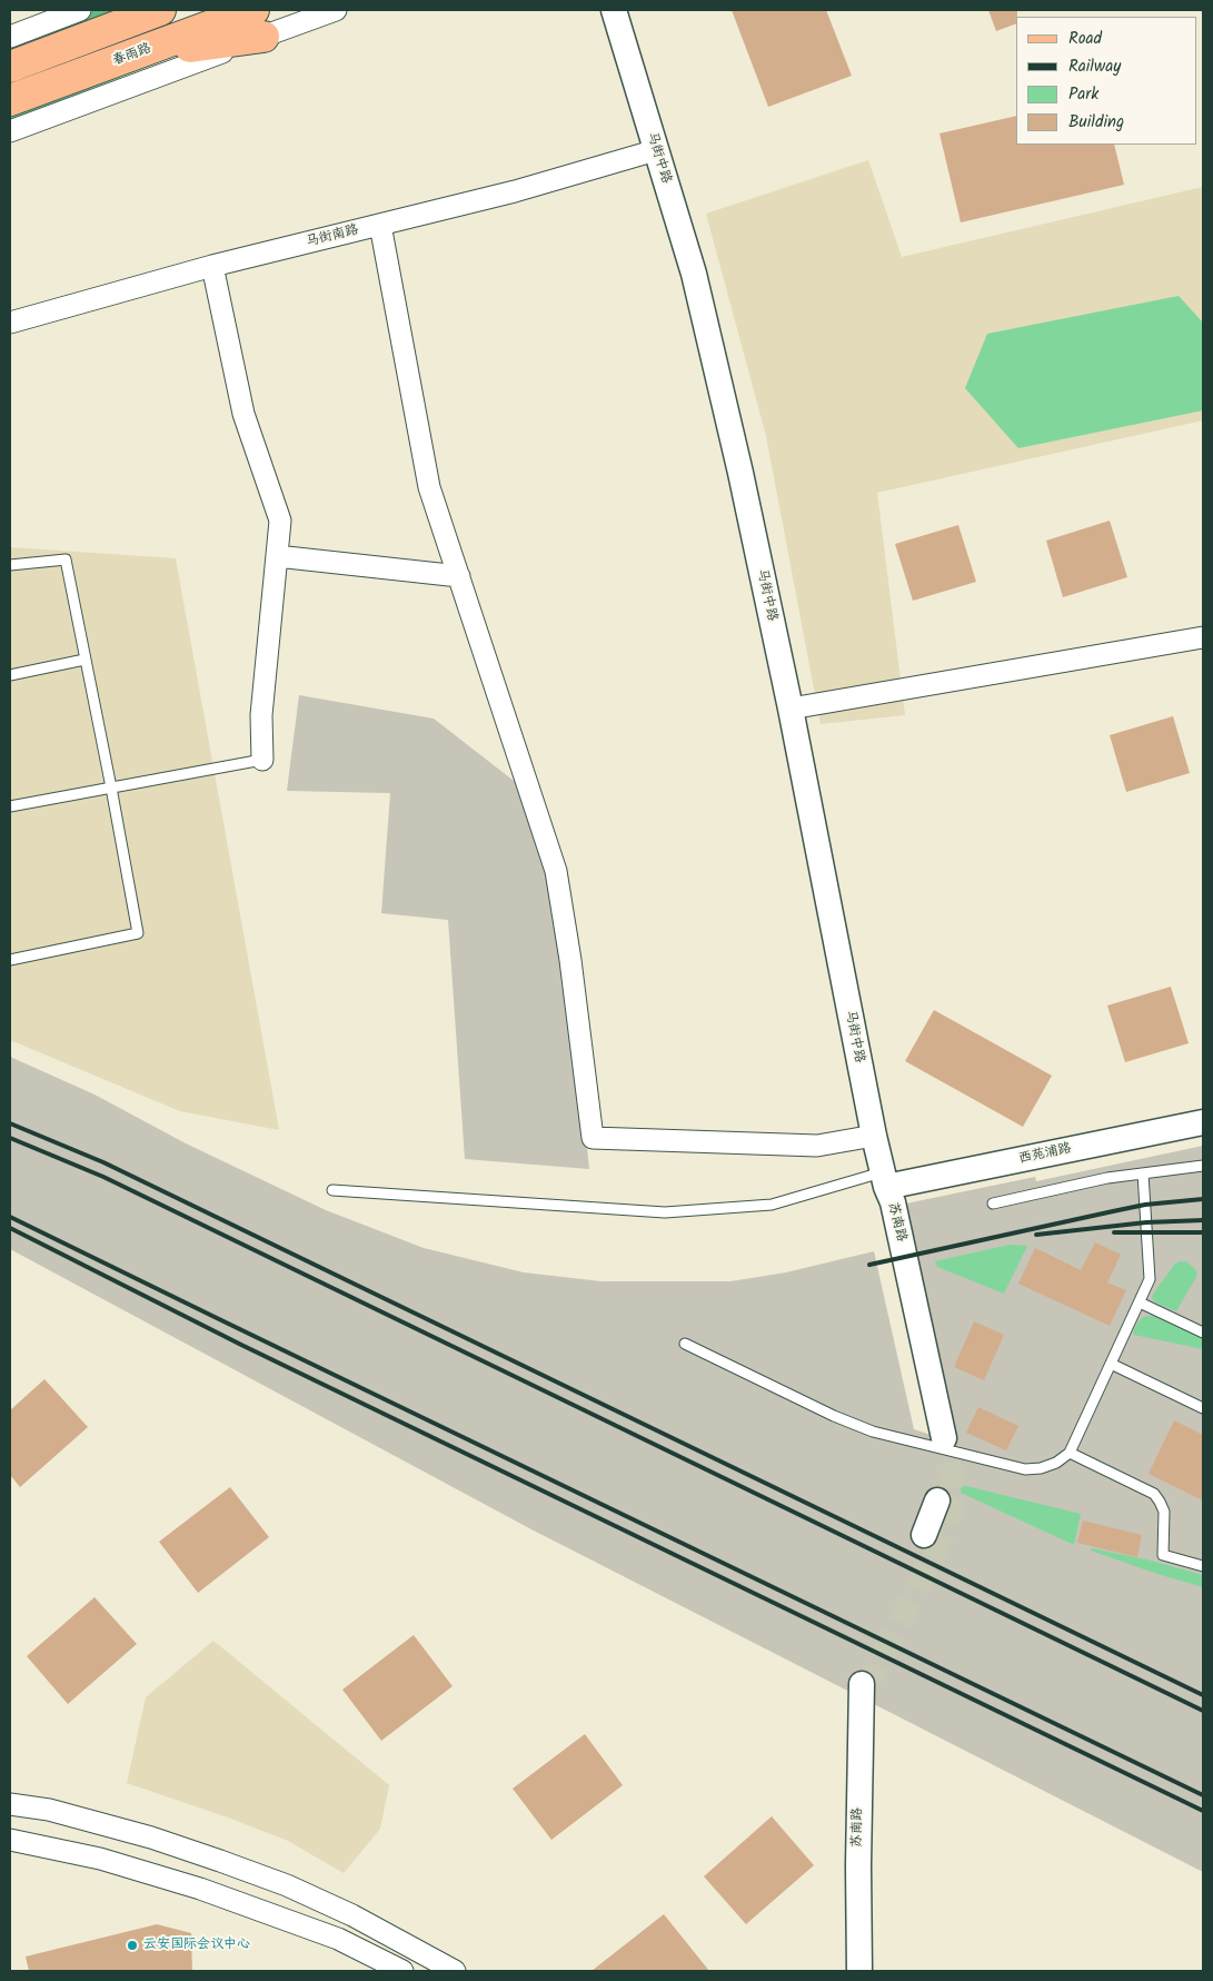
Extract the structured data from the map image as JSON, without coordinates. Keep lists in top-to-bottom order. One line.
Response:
{"streets":{"main road":["春雨路"],"street":["马街中路","马街南路","西苑浦路","苏南路"]},"crossings":[["马街中路","马街南路"],["马街中路","西苑浦路"],["马街中路","苏南路"],["西苑浦路","苏南路"]],"places":["云安国际会议中心"],"legend":["Road","Railway","Park","Building"]}
